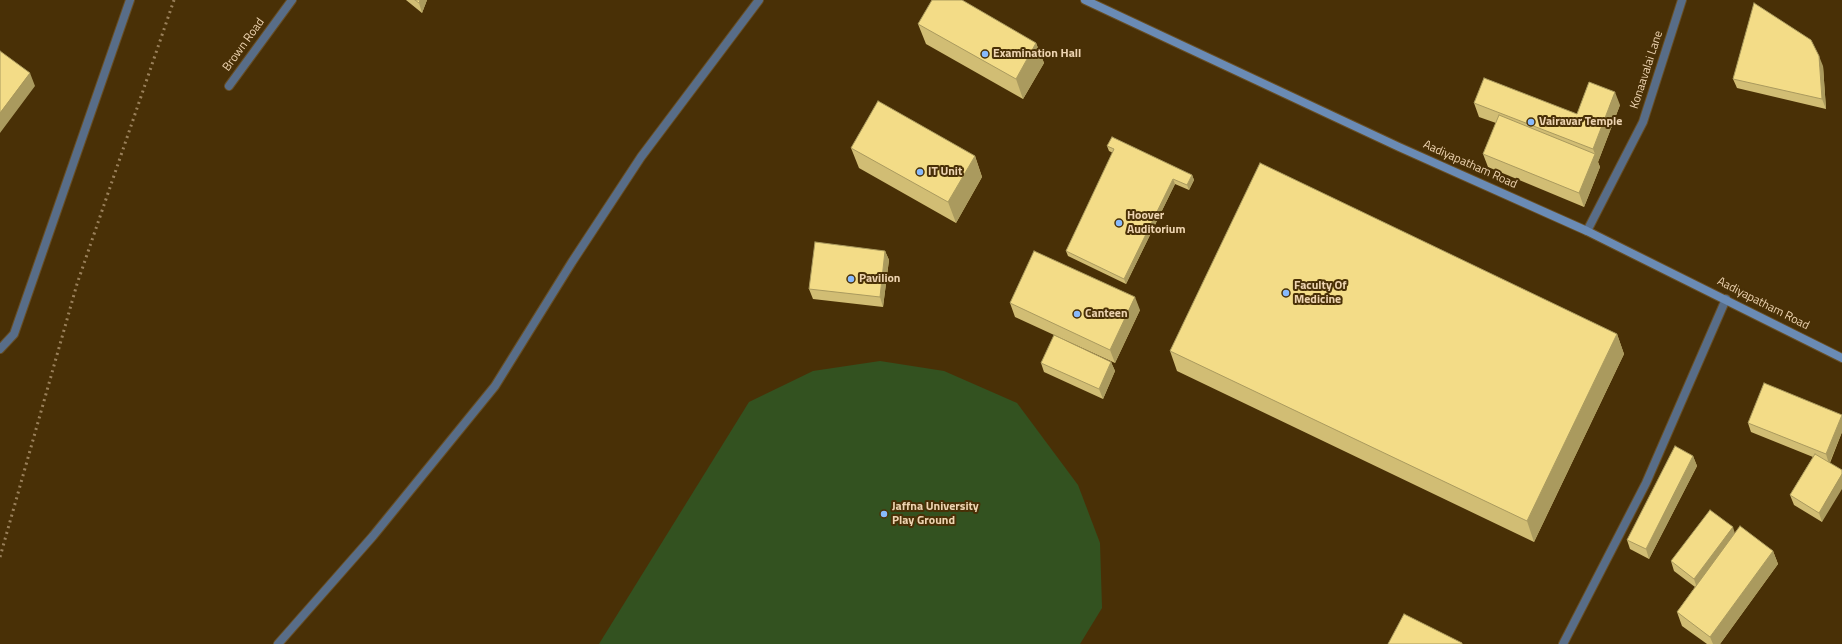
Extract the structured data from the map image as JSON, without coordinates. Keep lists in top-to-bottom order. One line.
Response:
{"streets":{"street":["Brown Road","Konaavalai Lane","Aadiyapatham Road"]},"crossings":[["Konaavalai Lane","Aadiyapatham Road"]],"places":["Examination Hall","Vairavar Temple","IT Unit","Hoover Auditorium","Pavilion","Faculty Of Medicine","Canteen","Jaffna University Play Ground"]}
